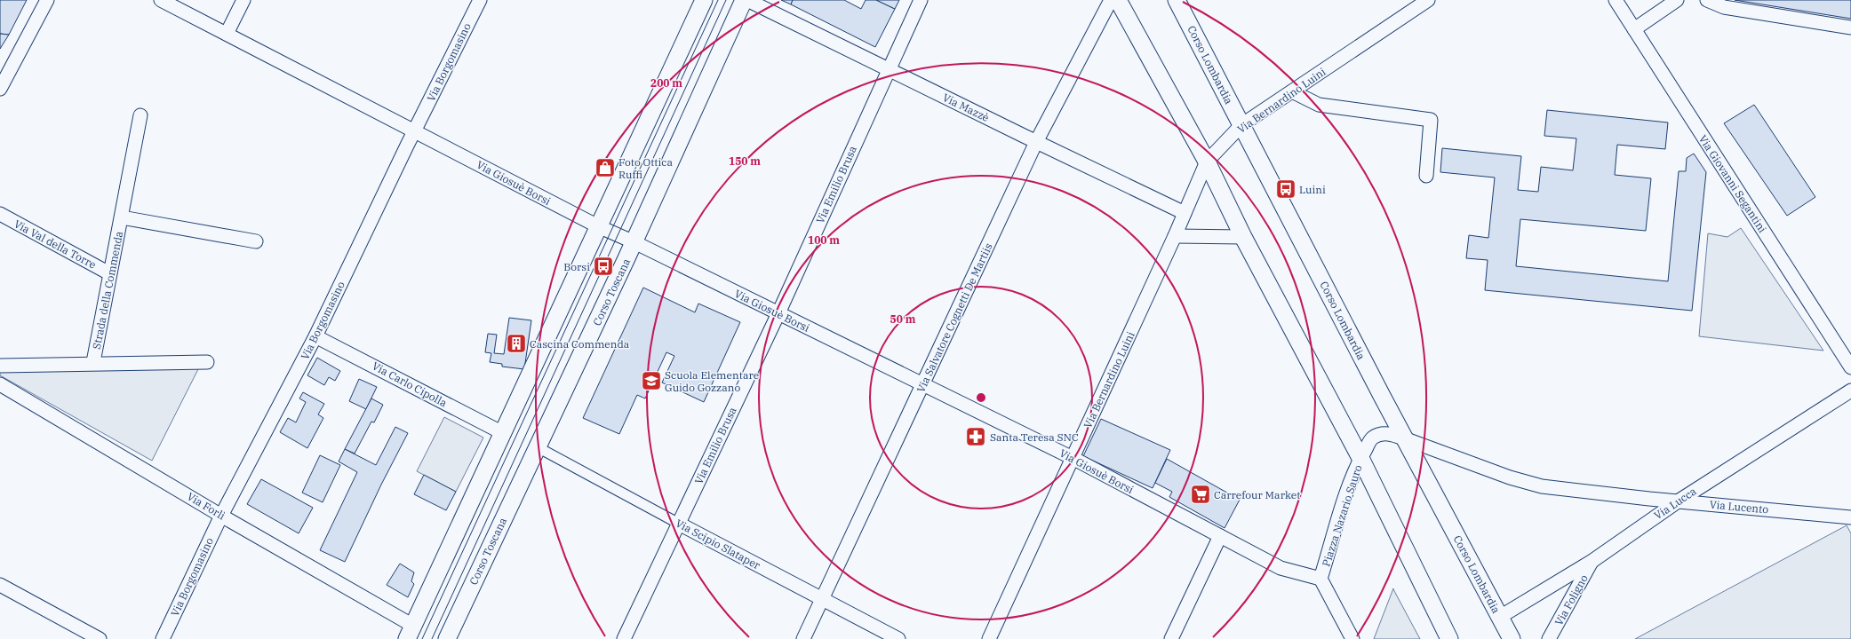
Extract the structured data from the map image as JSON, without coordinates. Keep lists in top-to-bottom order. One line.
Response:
{"streets":{"street":["Via Borgomasino","Corso Lombardia","Via Bernardino Luini","Via Mazzè","Via Giosuè Borsi","Via Giovanni Segantini","Via Emilio Brusa","Via Val della Torre","Strada della Commenda","Corso Toscana","Via Salvatore Cognetti De Martiis","Via Carlo Cipolla","Via Lucca","Via Forlì","Via Lucento","Piazza Nazario Sauro","Via Scipio Slataper","Via Foligno"]},"crossings":[["Via Borgomasino","Via Giosuè Borsi"],["Via Borgomasino","Via Carlo Cipolla"],["Via Borgomasino","Via Forlì"],["Corso Lombardia","Via Bernardino Luini"],["Corso Lombardia","Via Lucca"],["Corso Lombardia","Piazza Nazario Sauro"],["Via Bernardino Luini","Via Mazzè"],["Via Bernardino Luini","Via Giosuè Borsi"],["Via Mazzè","Via Emilio Brusa"],["Via Mazzè","Via Salvatore Cognetti De Martiis"],["Via Giosuè Borsi","Via Emilio Brusa"],["Via Giosuè Borsi","Corso Toscana"],["Via Giosuè Borsi","Via Salvatore Cognetti De Martiis"],["Via Giosuè Borsi","Piazza Nazario Sauro"],["Via Emilio Brusa","Via Scipio Slataper"],["Via Val della Torre","Strada della Commenda"],["Corso Toscana","Via Scipio Slataper"],["Via Salvatore Cognetti De Martiis","Via Scipio Slataper"],["Via Lucca","Via Lucento"],["Via Lucca","Via Foligno"],["Via Lucento","Piazza Nazario Sauro"]],"places":{"shop":["Foto Ottica Ruffi"],"bus stop":["Luini","Borsi"],"building":["Cascina Commenda"],"school or university":["Scuola Elementare Guido Gozzano"],"pharmacy":["Santa Teresa SNC"],"supermarket":["Carrefour Market"]},"rings":["200 m","150 m","100 m","50 m"]}
